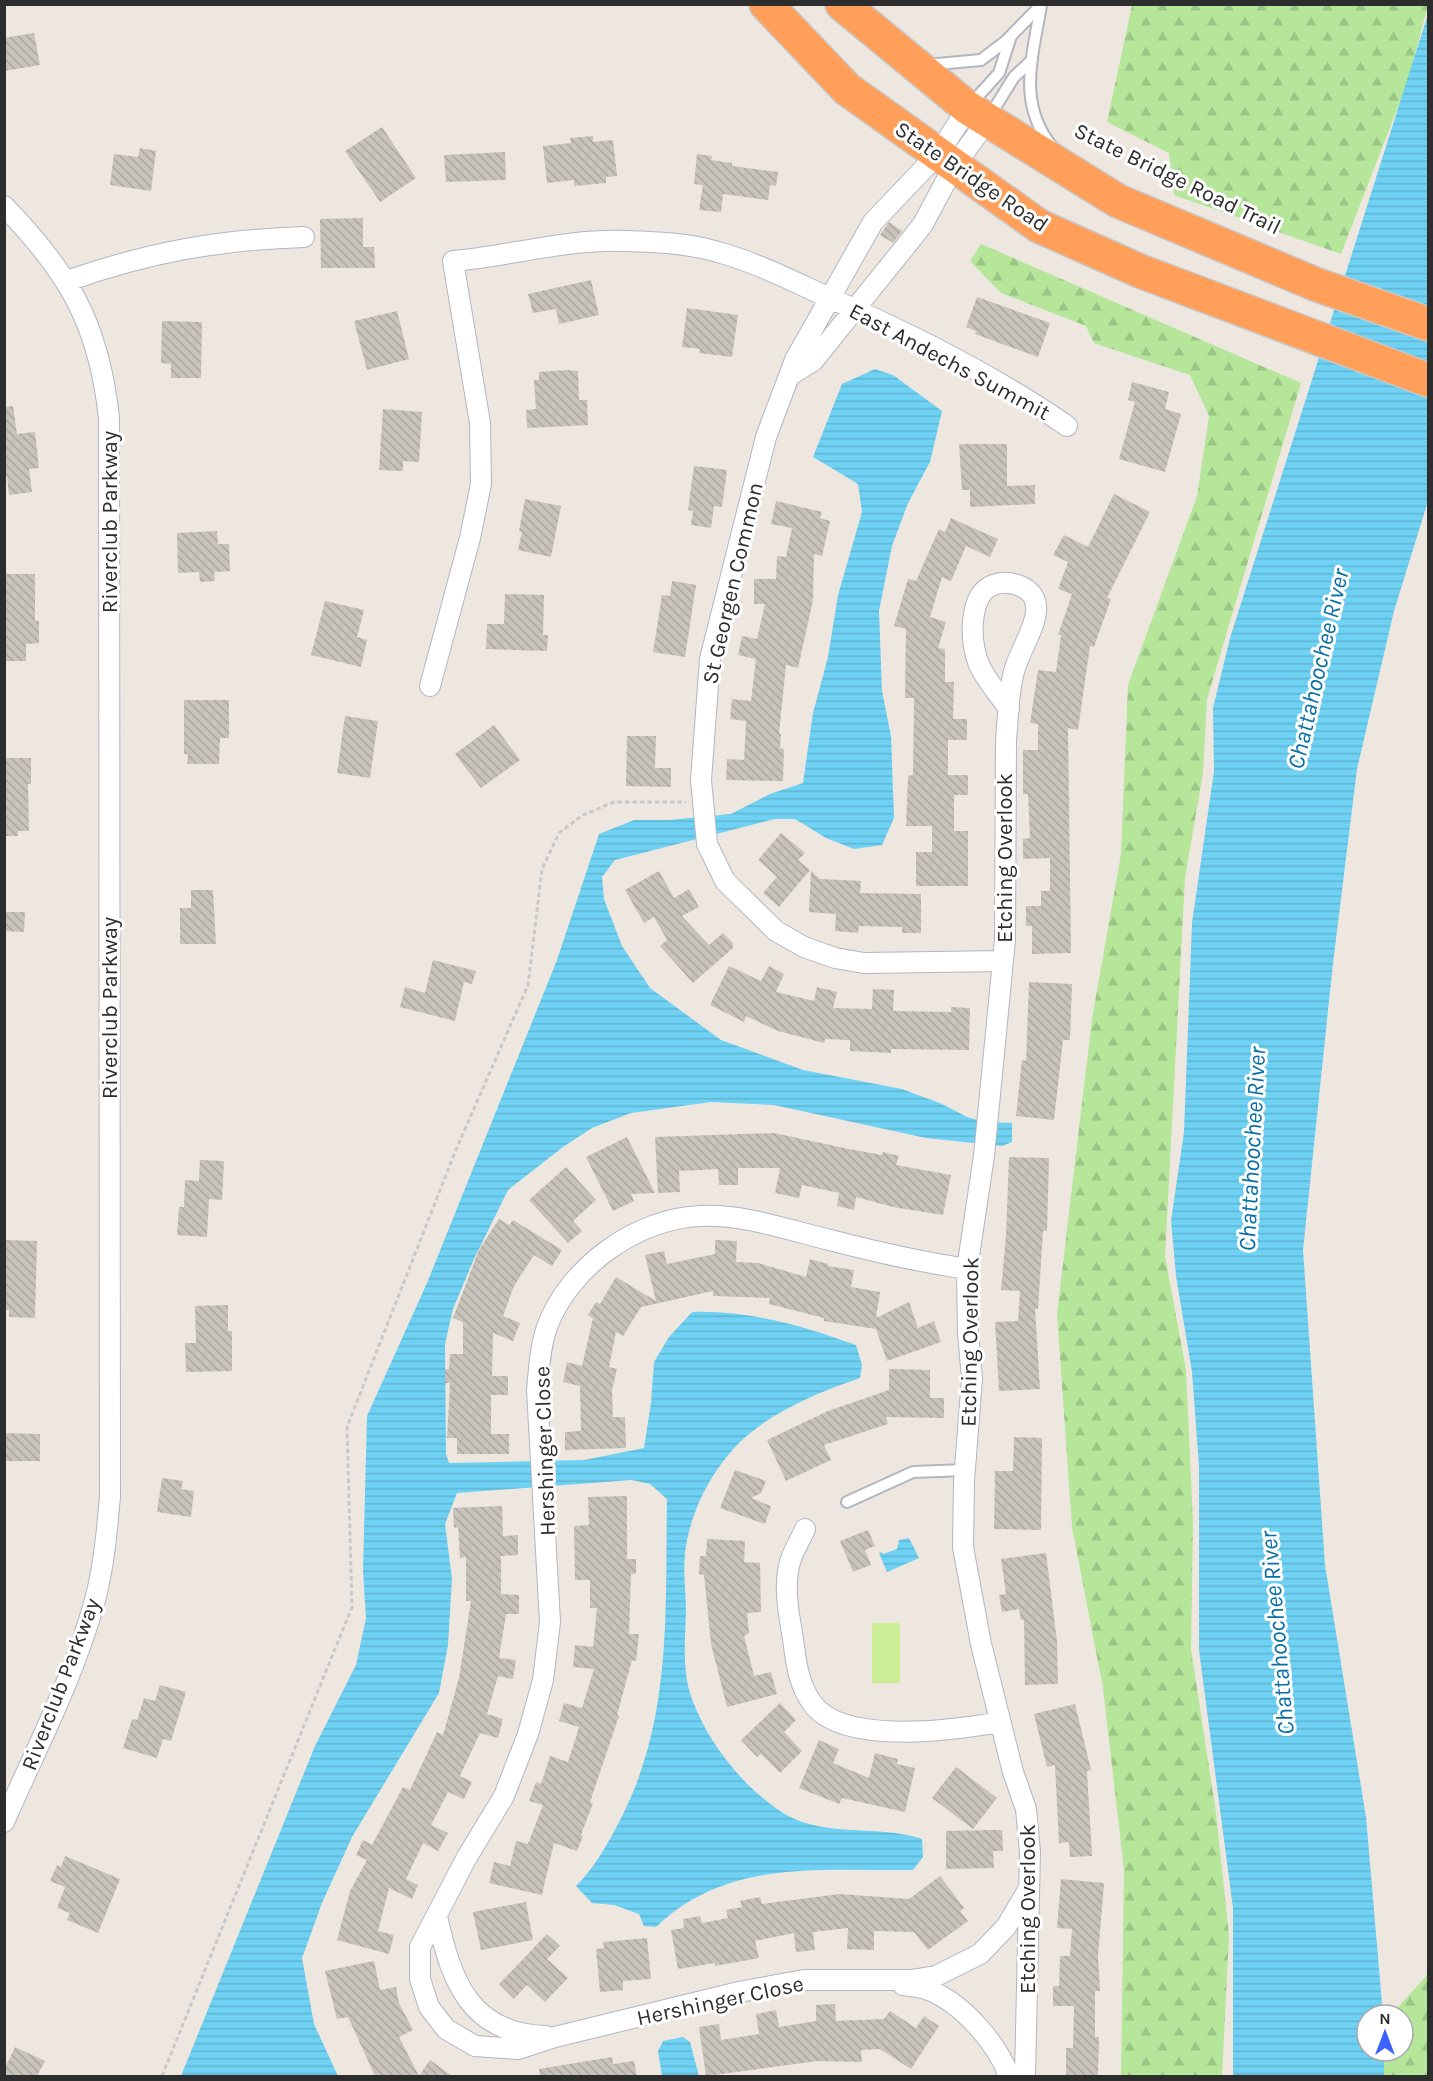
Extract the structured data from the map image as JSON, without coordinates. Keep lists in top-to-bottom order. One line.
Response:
{"streets":{"highway":["State Bridge Road"],"street":["East Andechs Summit","Riverclub Parkway","St Georgen Common","Etching Overlook","Hershinger Close"]},"crossings":[["State Bridge Road","St Georgen Common"],["East Andechs Summit","St Georgen Common"],["St Georgen Common","Etching Overlook"],["Etching Overlook","Hershinger Close"]],"water":["Chattahoochee River"],"north":"top"}
